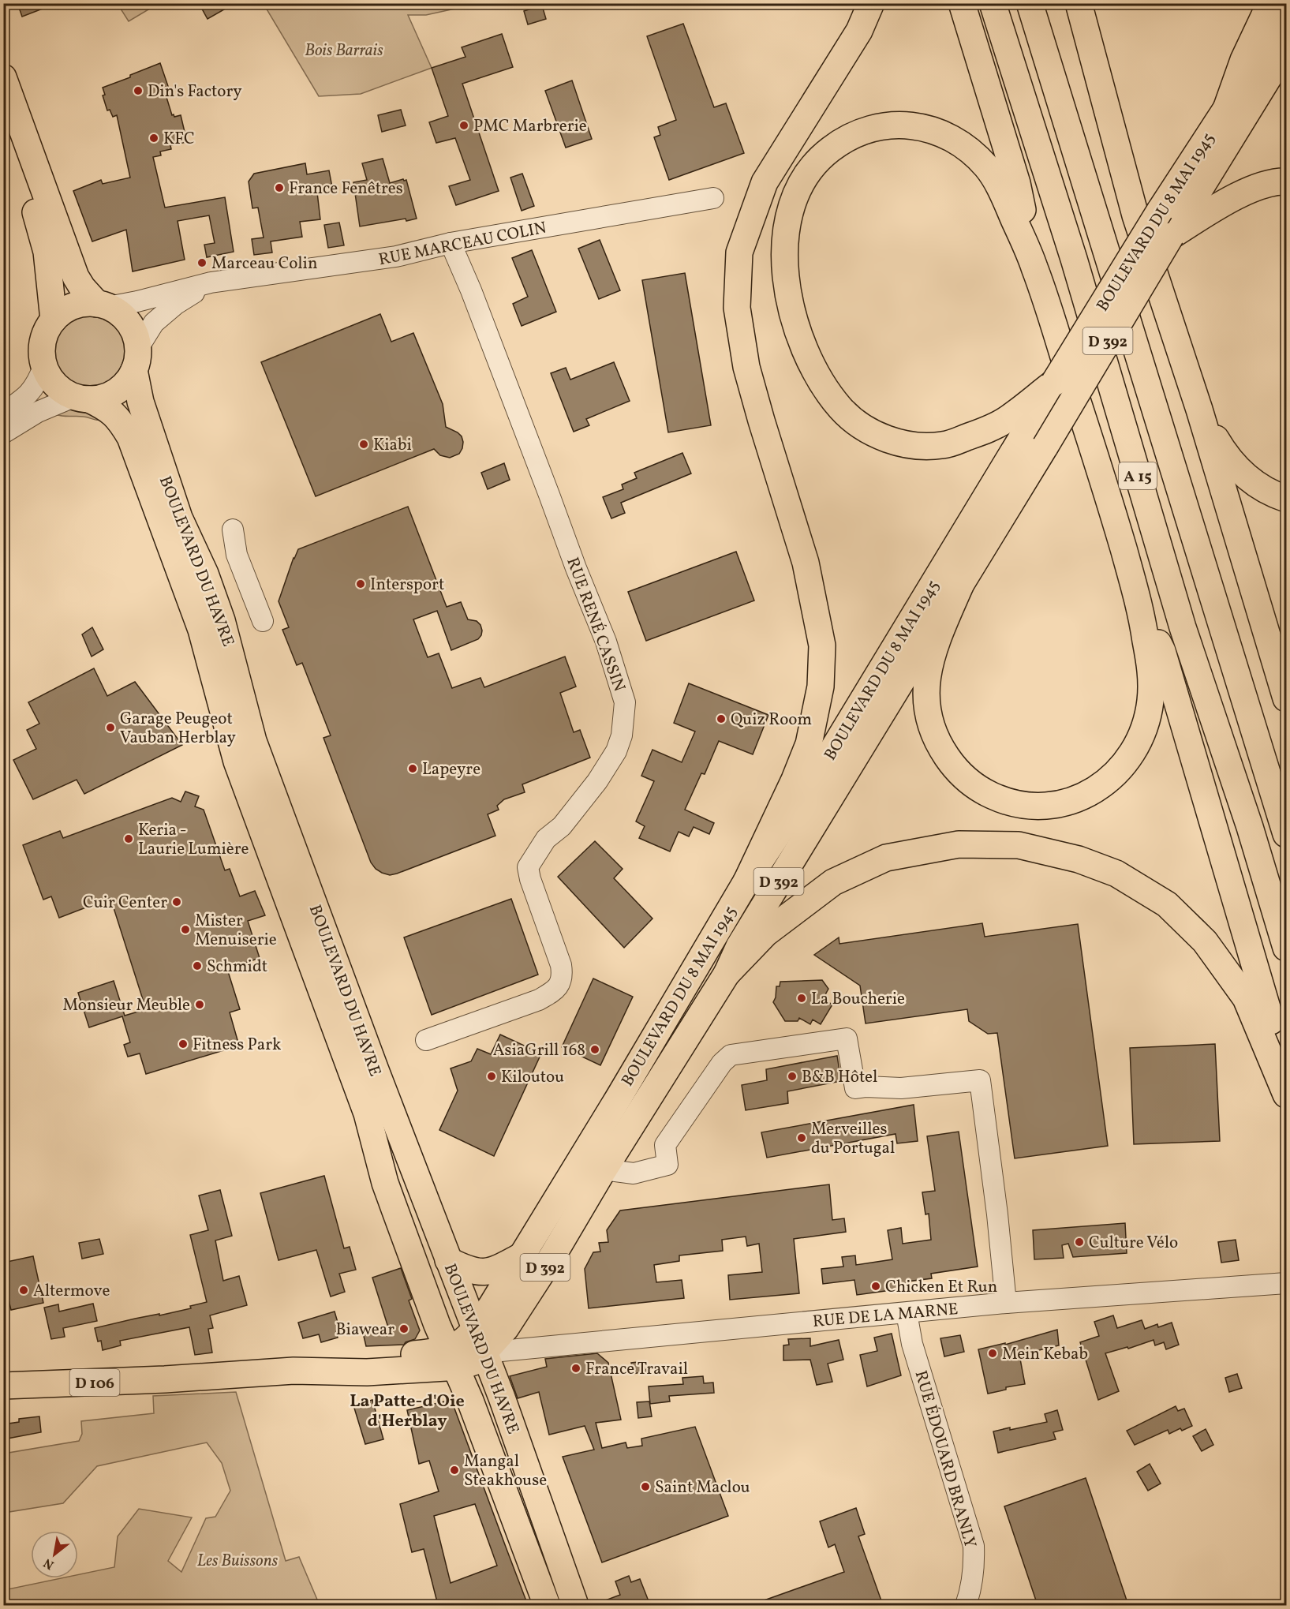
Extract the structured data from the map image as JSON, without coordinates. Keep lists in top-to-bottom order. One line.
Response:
{"streets":{"main road":["BOULEVARD DU 8 MAI 1945","D 392","A 15","BOULEVARD DU HAVRE","D 106"],"street":["RUE MARCEAU COLIN","RUE RENÉ CASSIN","RUE DE LA MARNE","RUE ÉDOUARD BRANLY"]},"crossings":[["BOULEVARD DU 8 MAI 1945","BOULEVARD DU HAVRE"],["BOULEVARD DU 8 MAI 1945","RUE DE LA MARNE"],["BOULEVARD DU 8 MAI 1945","D 106"],["RUE MARCEAU COLIN","BOULEVARD DU HAVRE"],["RUE MARCEAU COLIN","RUE RENÉ CASSIN"],["BOULEVARD DU HAVRE","RUE DE LA MARNE"],["BOULEVARD DU HAVRE","D 106"],["RUE DE LA MARNE","D 106"],["RUE DE LA MARNE","RUE ÉDOUARD BRANLY"]],"districts":["La Patte-d'Oie d'Herblay"],"parks":["Bois Barrais","Les Buissons"],"places":["Din's Factory","PMC Marbrerie","KFC","France Fenêtres","Marceau Colin","Kiabi","Intersport","Quiz Room","Garage Peugeot Vauban Herblay","Lapeyre","Keria - Laurie Lumière","Cuir Center","Mister Menuiserie","Schmidt","La Boucherie","Monsieur Meuble","Fitness Park","AsiaGrill 168","Kiloutou","B&B Hôtel","Merveilles du Portugal","Culture Vélo","Chicken Et Run","Altermove","Biawear","Mein Kebab","France Travail","Mangal Steakhouse","Saint Maclou"],"north":"bottom left"}
